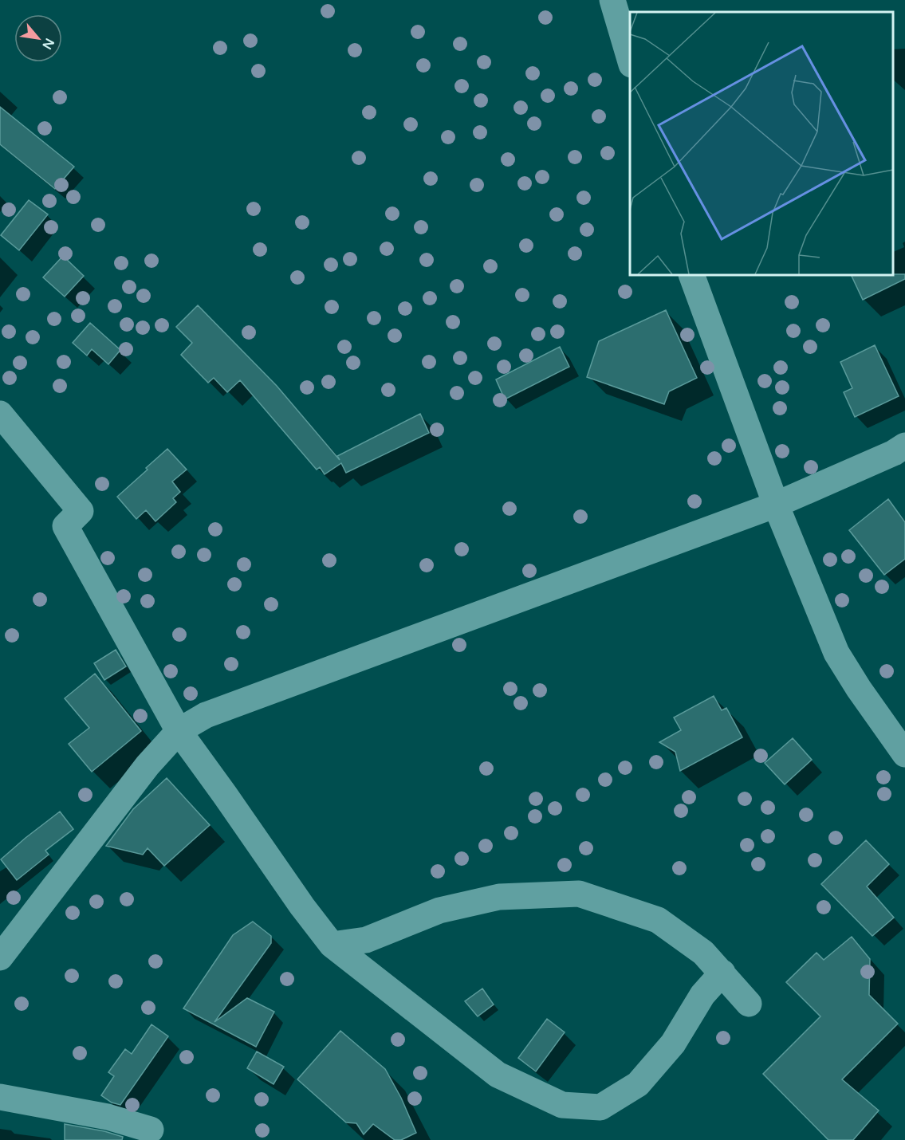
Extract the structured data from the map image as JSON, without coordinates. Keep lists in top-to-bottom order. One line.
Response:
{"north":"bottom right"}
